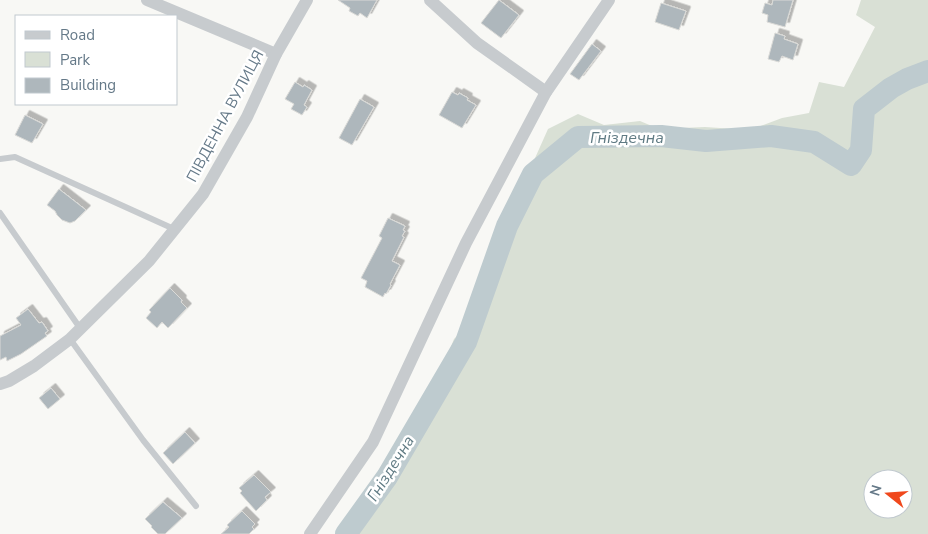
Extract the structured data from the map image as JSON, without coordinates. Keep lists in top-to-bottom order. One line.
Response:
{"streets":{"street":["ПІВДЕННА ВУЛИЦЯ"]},"water":["Гніздечна"],"legend":["Road","Park","Building"],"north":"left"}
